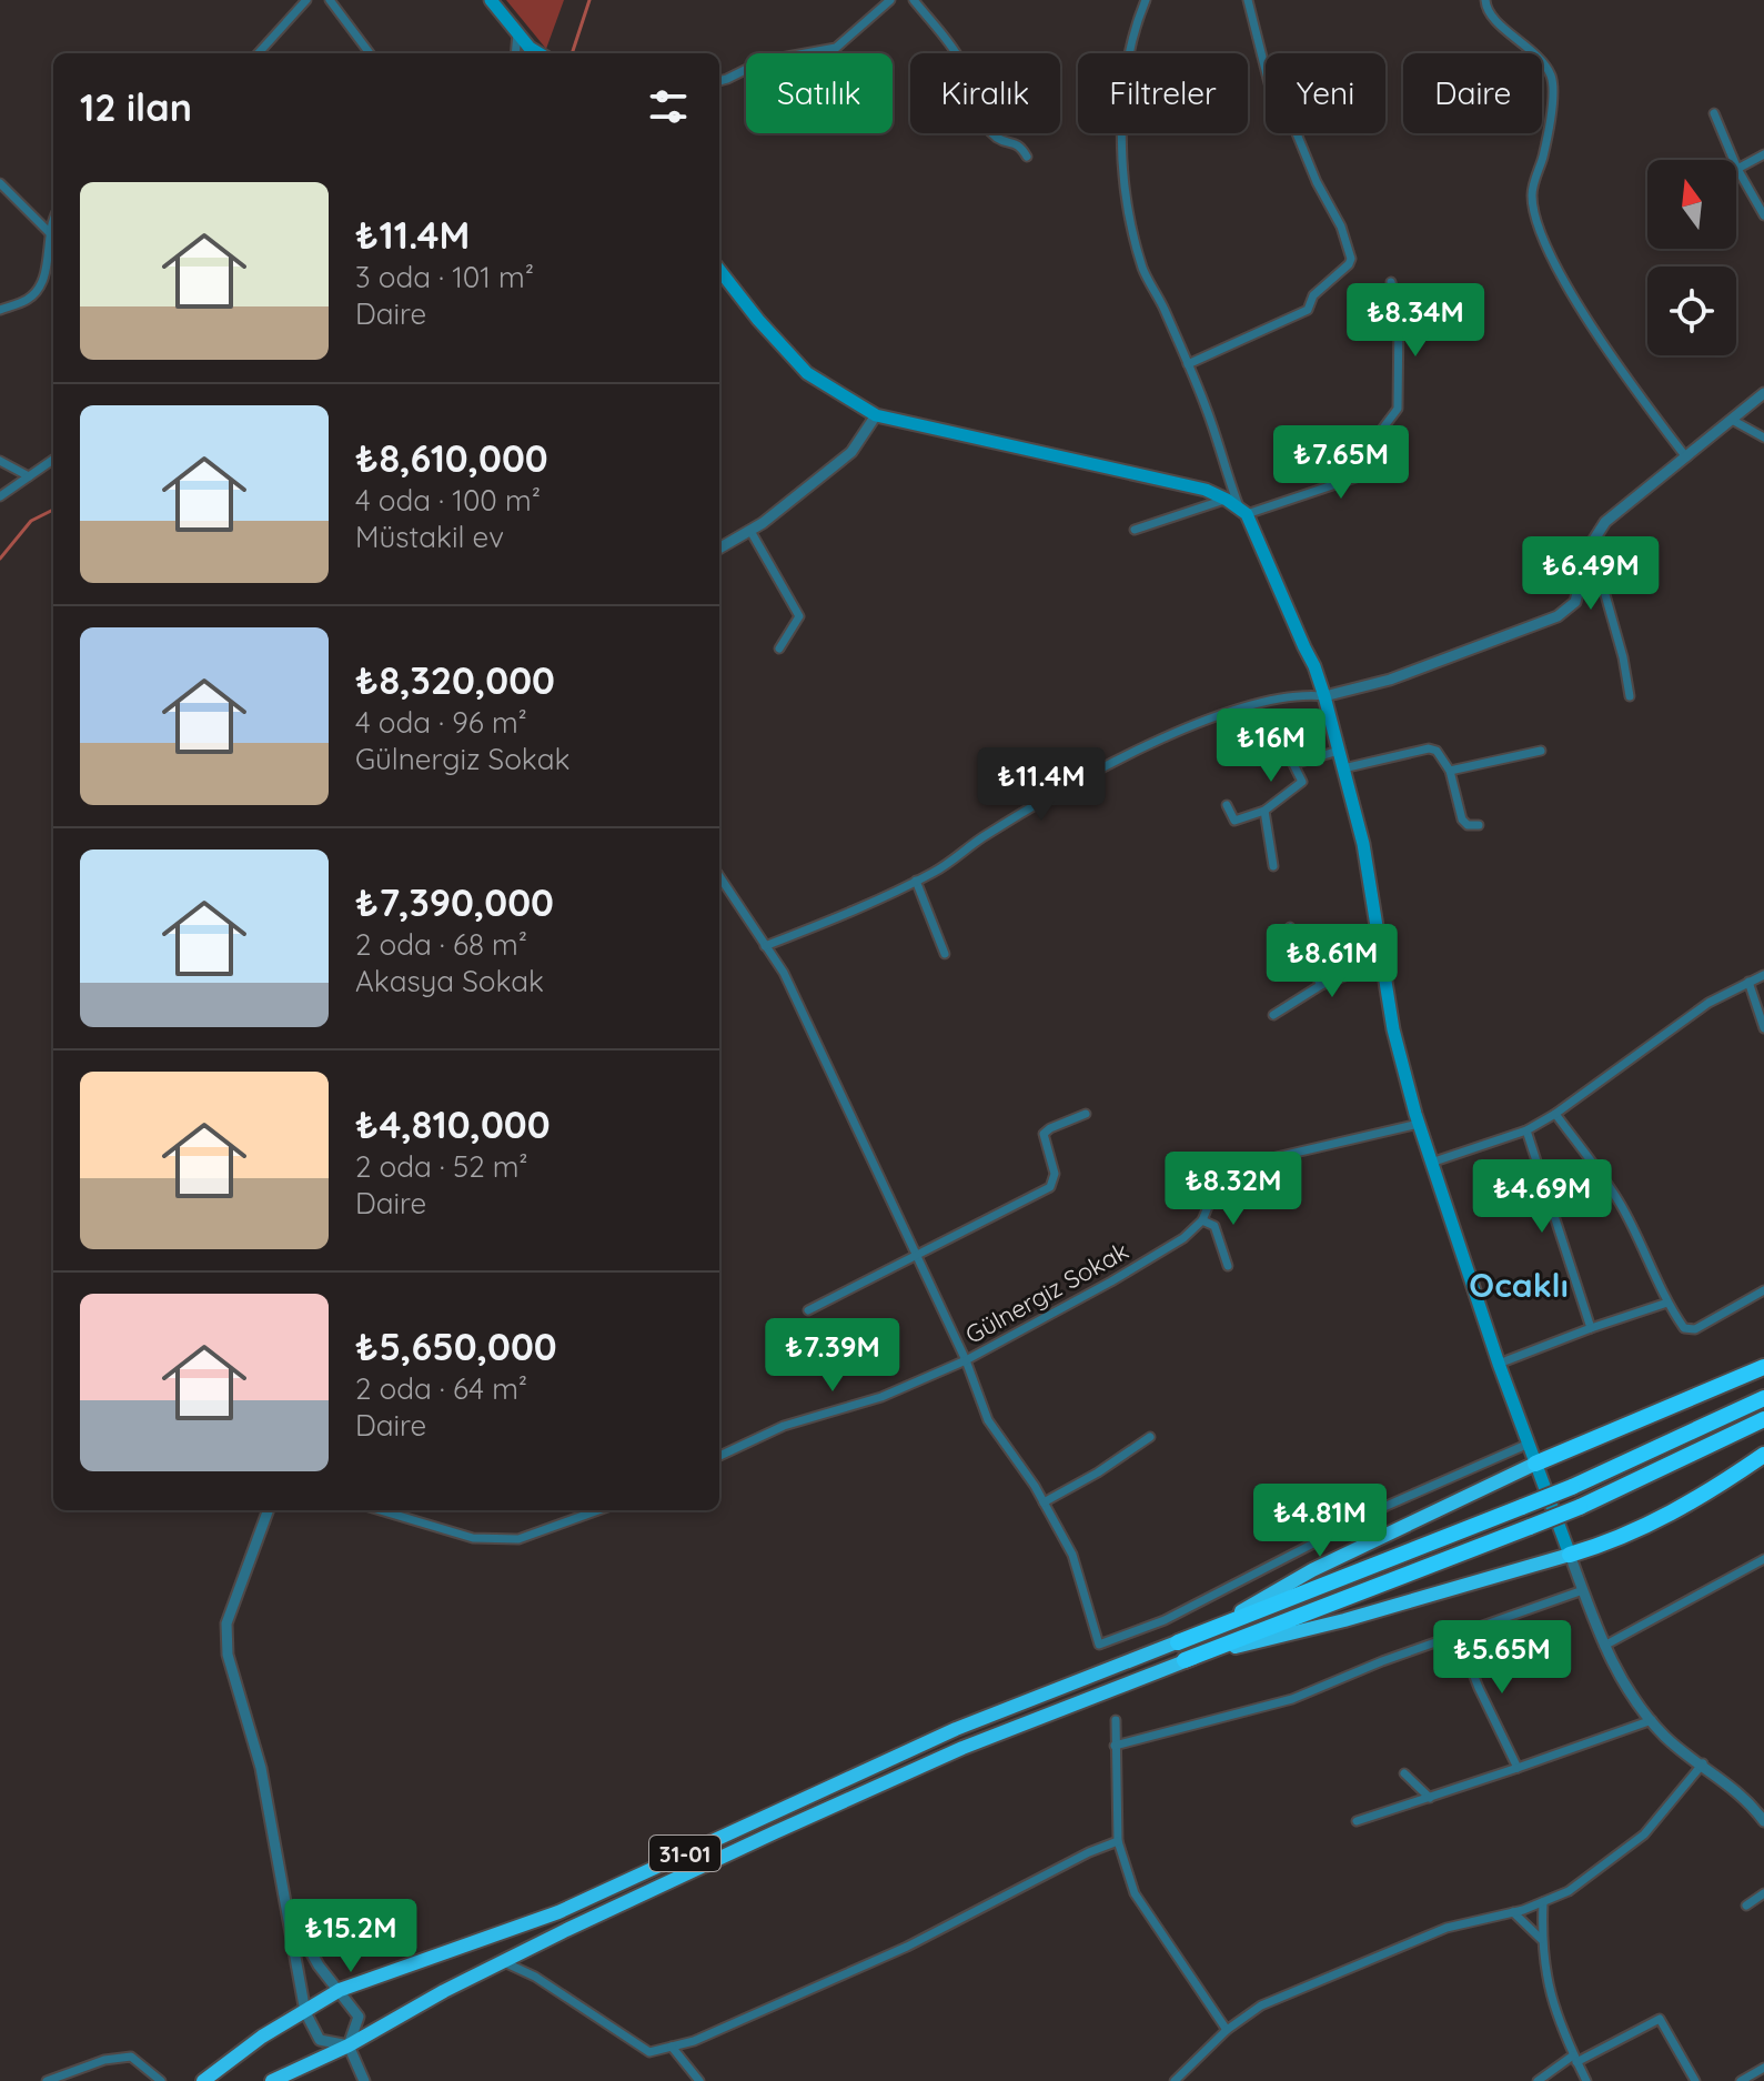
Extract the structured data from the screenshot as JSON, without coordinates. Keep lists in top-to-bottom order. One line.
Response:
{"streets":{"highway":["31-01"],"street":["Gülnergiz Sokak"]},"districts":["Ocaklı"],"north":"top","page":{"chip":["Satılık","Kiralık","Filtreler","Yeni","Daire"],"heading":"12 ilan","list":[{"name":"₺11.4M","note":"3 oda · 101 m² · Daire"},{"name":"₺8,610,000","note":"4 oda · 100 m² · Müstakil ev"},{"name":"₺8,320,000","note":"4 oda · 96 m² · Gülnergiz Sokak"},{"name":"₺7,390,000","note":"2 oda · 68 m² · Akasya Sokak"},{"name":"₺4,810,000","note":"2 oda · 52 m² · Daire"},{"name":"₺5,650,000","note":"2 oda · 64 m² · Daire"}],"price":["₺8.34M","₺7.65M","₺6.49M","₺16M","₺11.4M","₺8.61M","₺8.32M","₺4.69M","₺7.39M","₺4.81M","₺5.65M","₺15.2M"]}}
